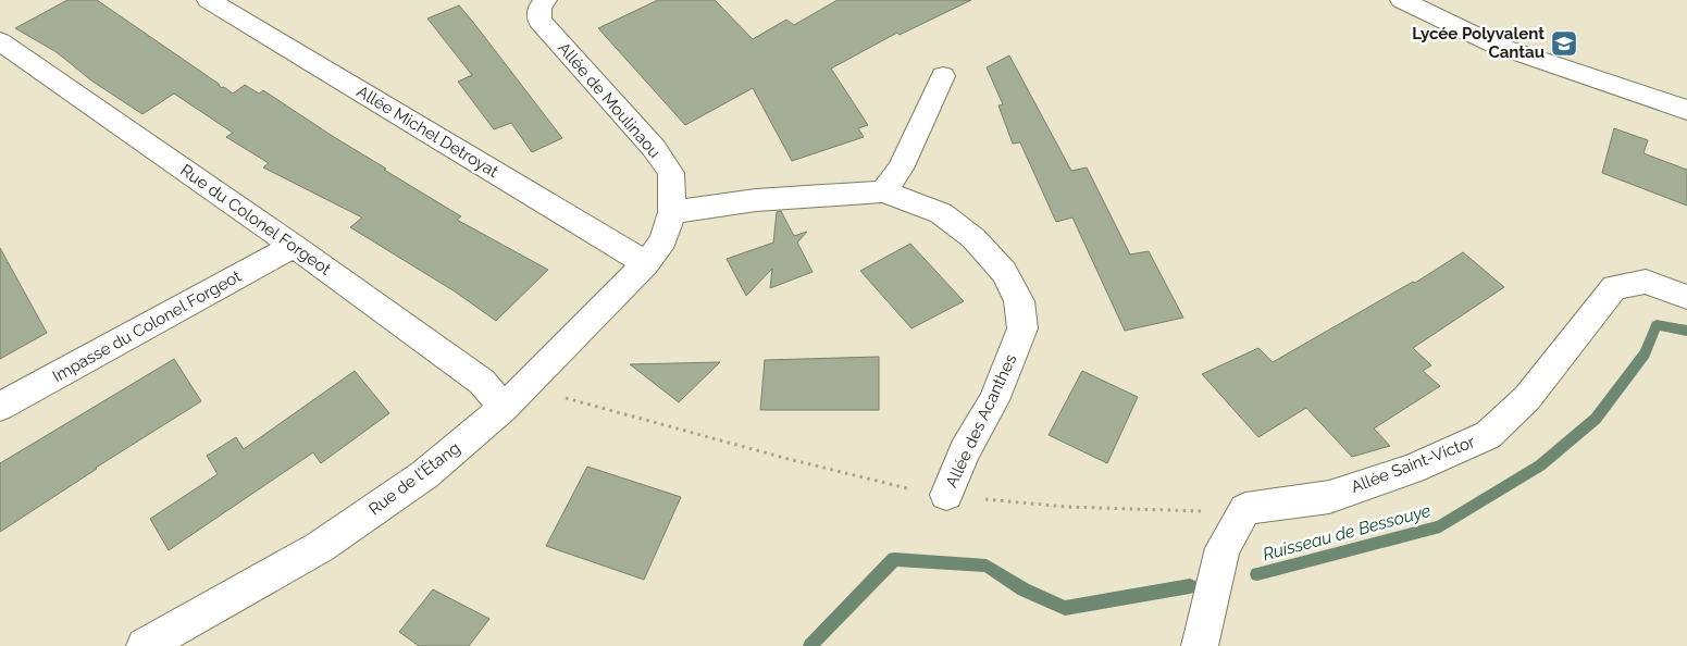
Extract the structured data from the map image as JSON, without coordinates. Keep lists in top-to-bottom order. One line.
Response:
{"streets":{"street":["Allée de Moulinaou","Allée Michel Detroyat","Rue du Colonel Forgeot","Impasse du Colonel Forgeot","Allée des Acanthes","Allée Saint-Victor","Rue de l'Étang"]},"crossings":[["Allée de Moulinaou","Allée Michel Detroyat"],["Allée de Moulinaou","Allée des Acanthes"],["Allée de Moulinaou","Rue de l'Étang"],["Allée Michel Detroyat","Rue de l'Étang"],["Rue du Colonel Forgeot","Impasse du Colonel Forgeot"],["Rue du Colonel Forgeot","Rue de l'Étang"]],"water":["Ruisseau de Bessouye"],"places":{"school or university":["Lycée Polyvalent Cantau"]}}
